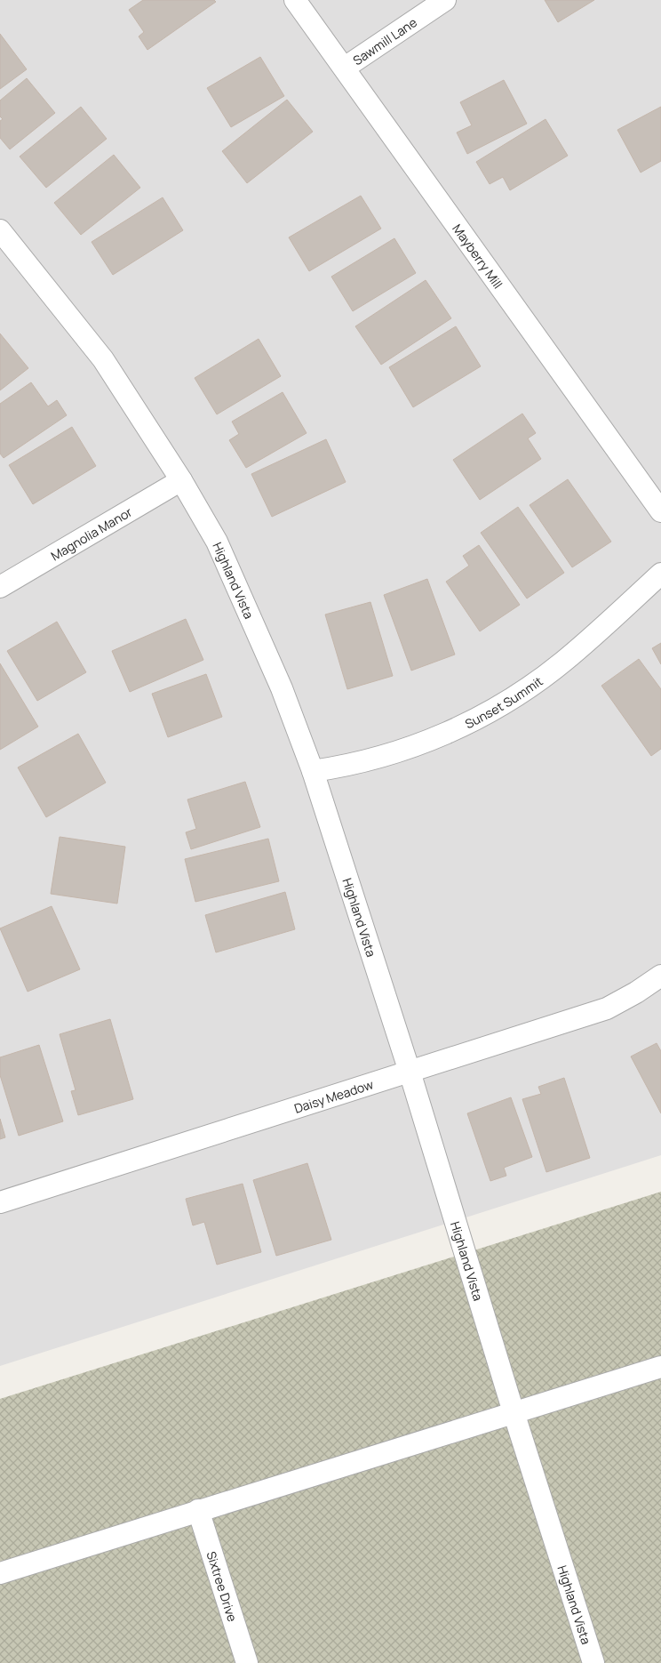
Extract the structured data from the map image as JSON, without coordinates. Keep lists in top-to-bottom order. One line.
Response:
{"streets":{"street":["Sawmill Lane","Mayberry Mill","Magnolia Manor","Highland Vista","Sunset Summit","Daisy Meadow","Sixtree Drive"]},"crossings":[["Sawmill Lane","Mayberry Mill"],["Magnolia Manor","Highland Vista"],["Highland Vista","Sunset Summit"],["Highland Vista","Daisy Meadow"]]}
